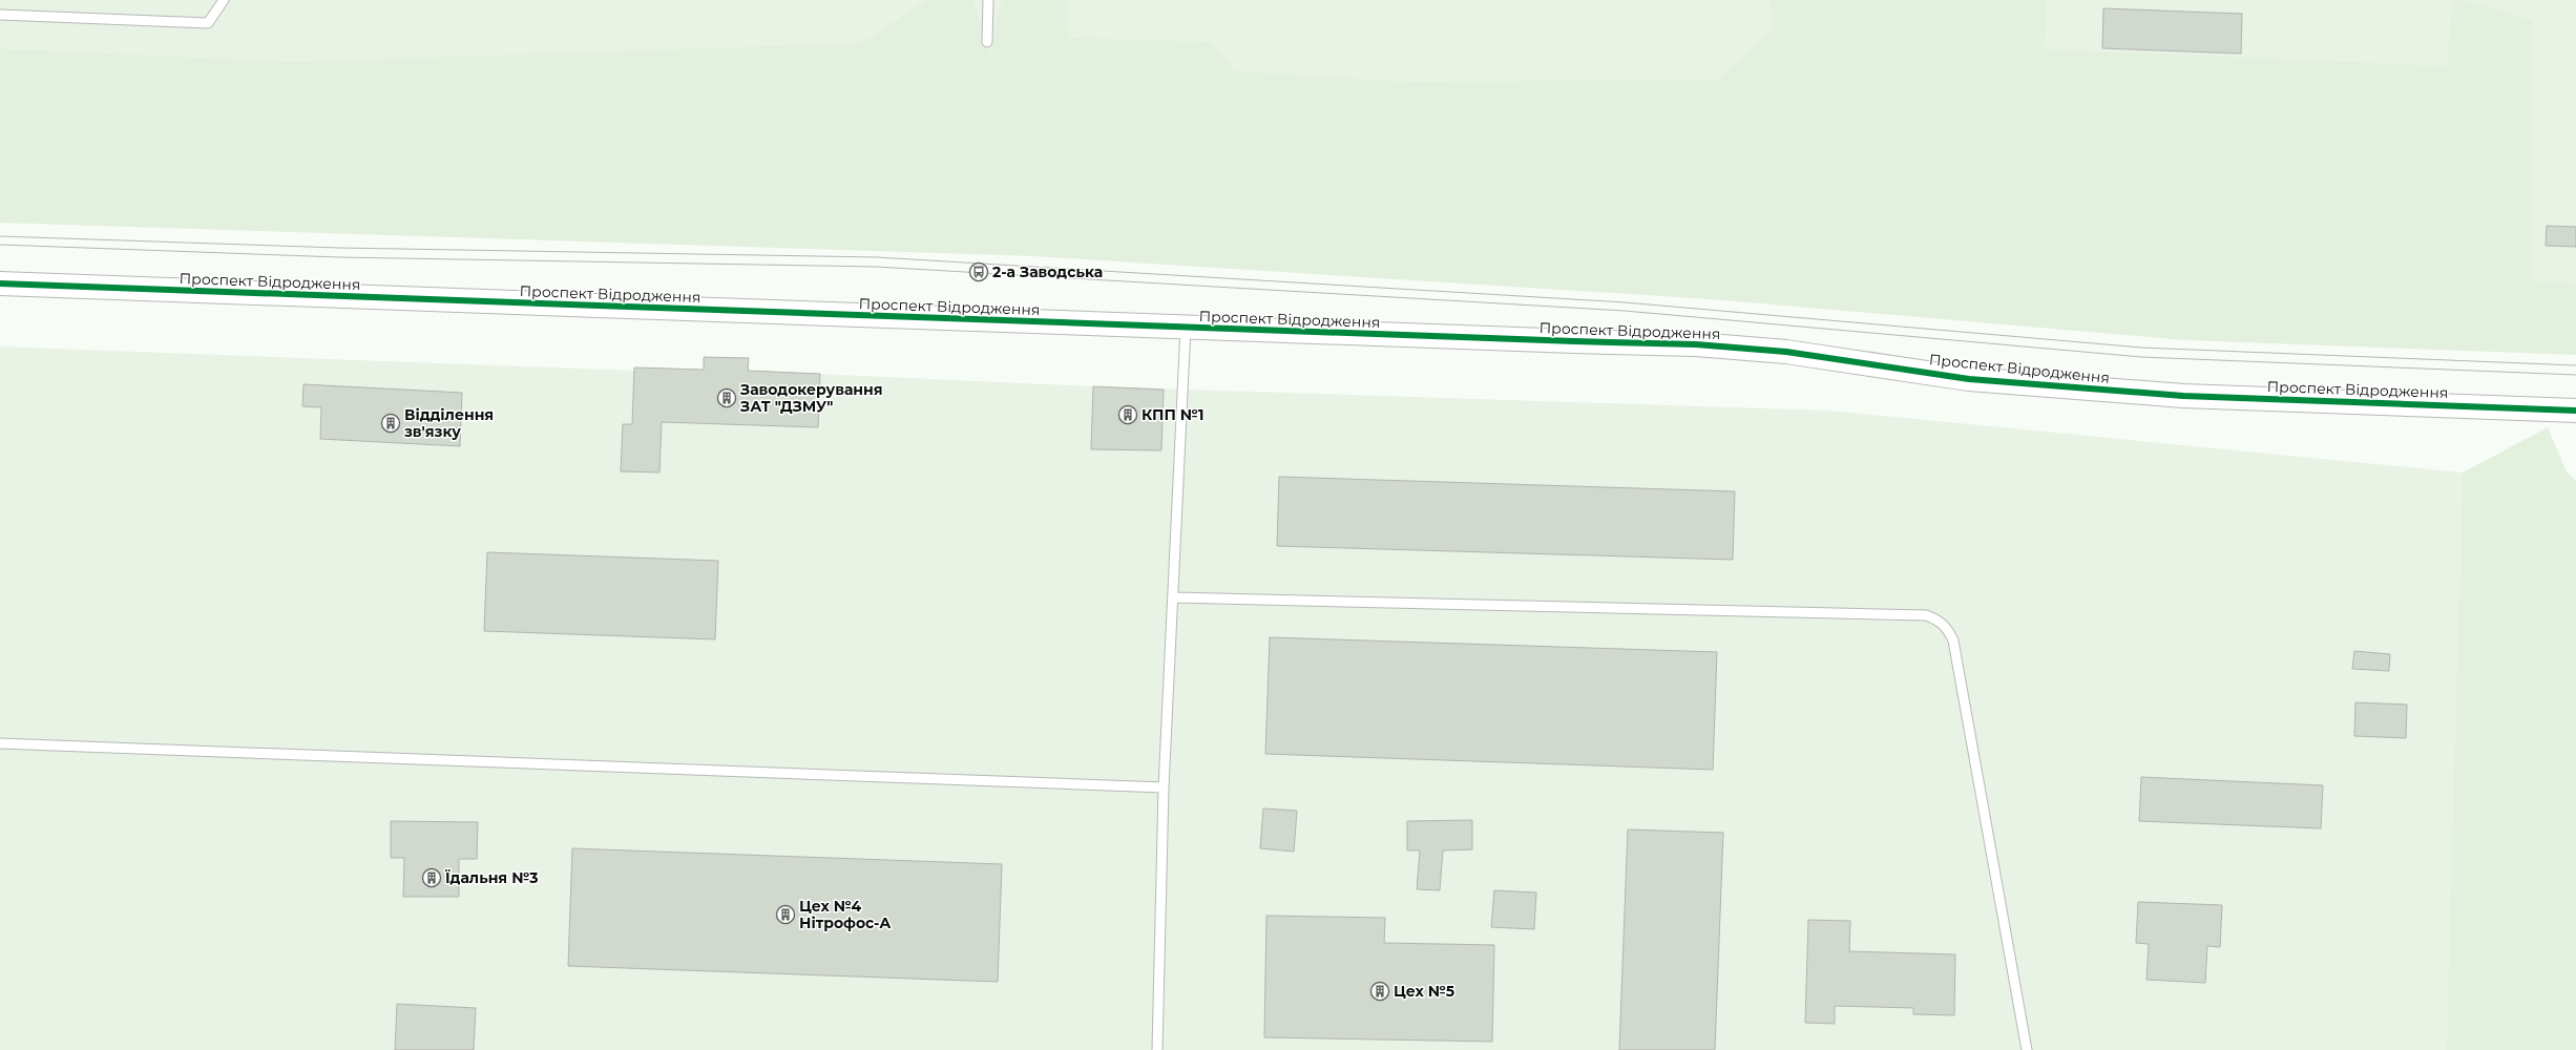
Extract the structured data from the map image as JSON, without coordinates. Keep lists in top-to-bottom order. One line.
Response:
{"streets":{"street":["Проспект Відродження"]},"places":{"bus stop":["2-а Заводська"],"building":["Заводокерування ЗАТ \"ДЗМУ\"","КПП №1","Відділення зв'язку","Їдальня №3","Цех №4 Нітрофос-А","Цех №5"]}}
